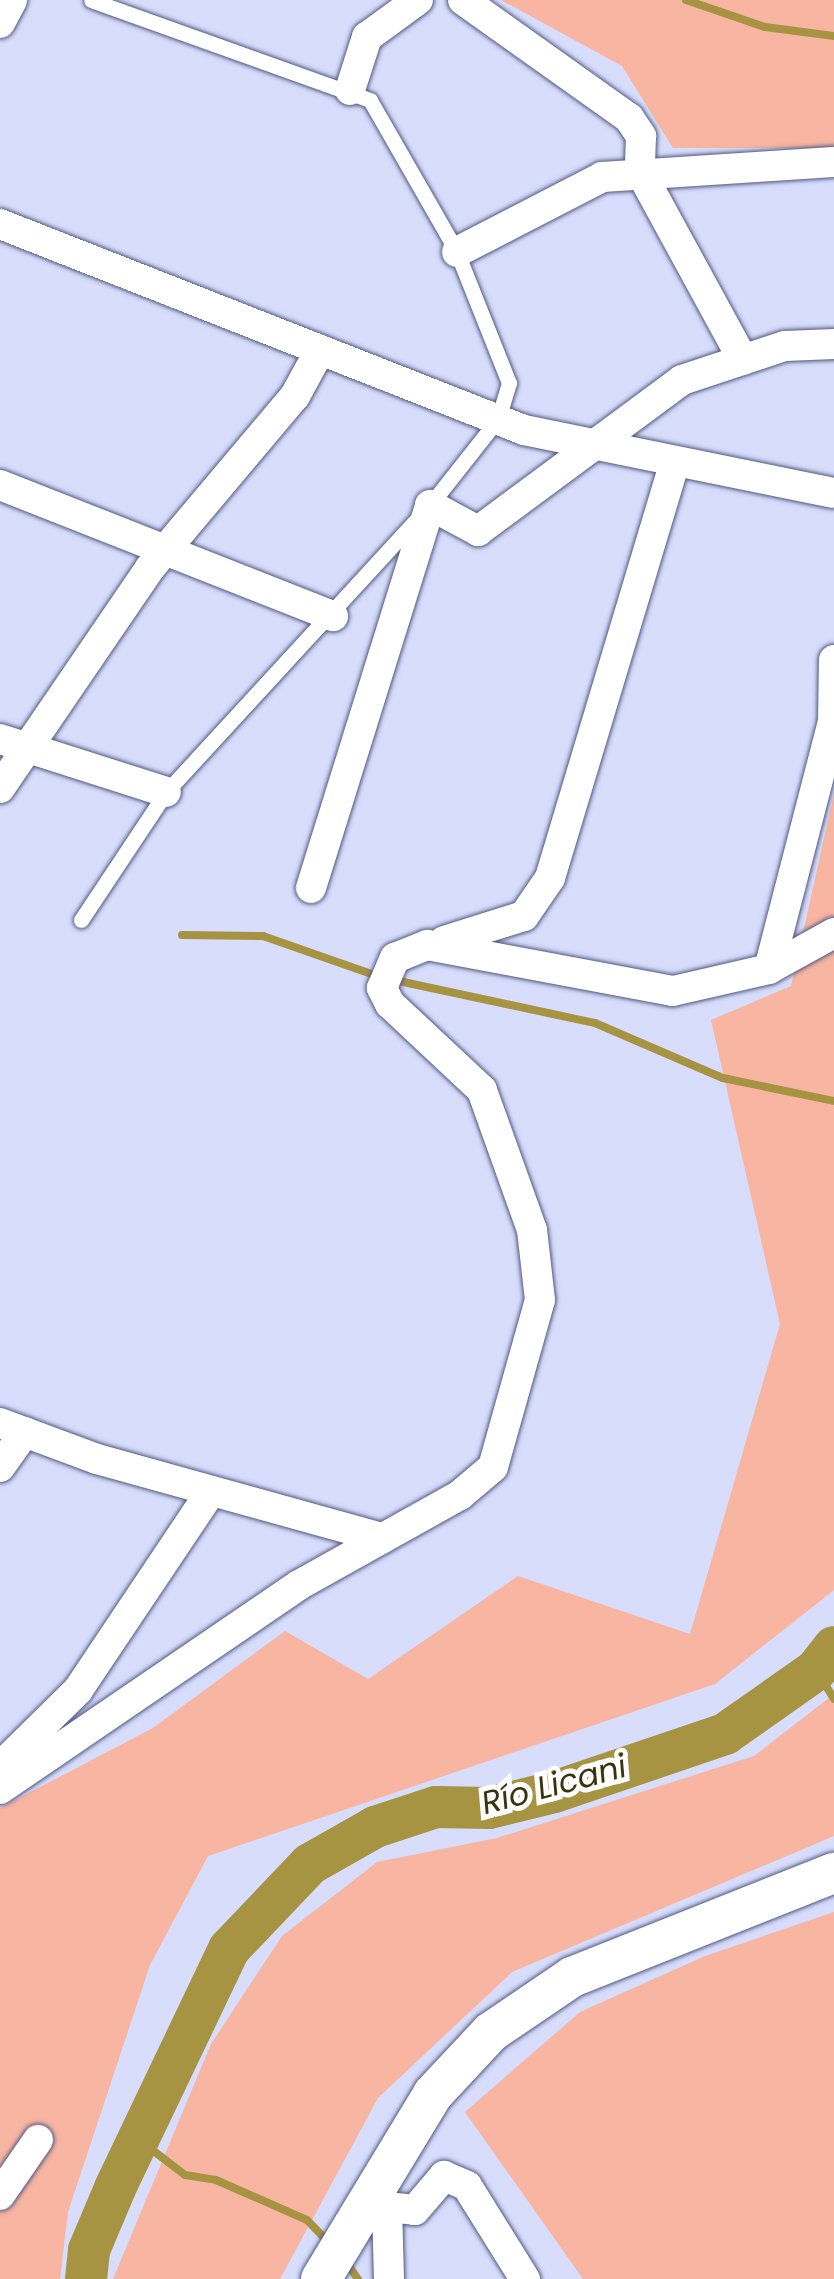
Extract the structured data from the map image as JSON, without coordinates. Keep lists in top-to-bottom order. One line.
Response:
{"water":["Río Licani"]}
